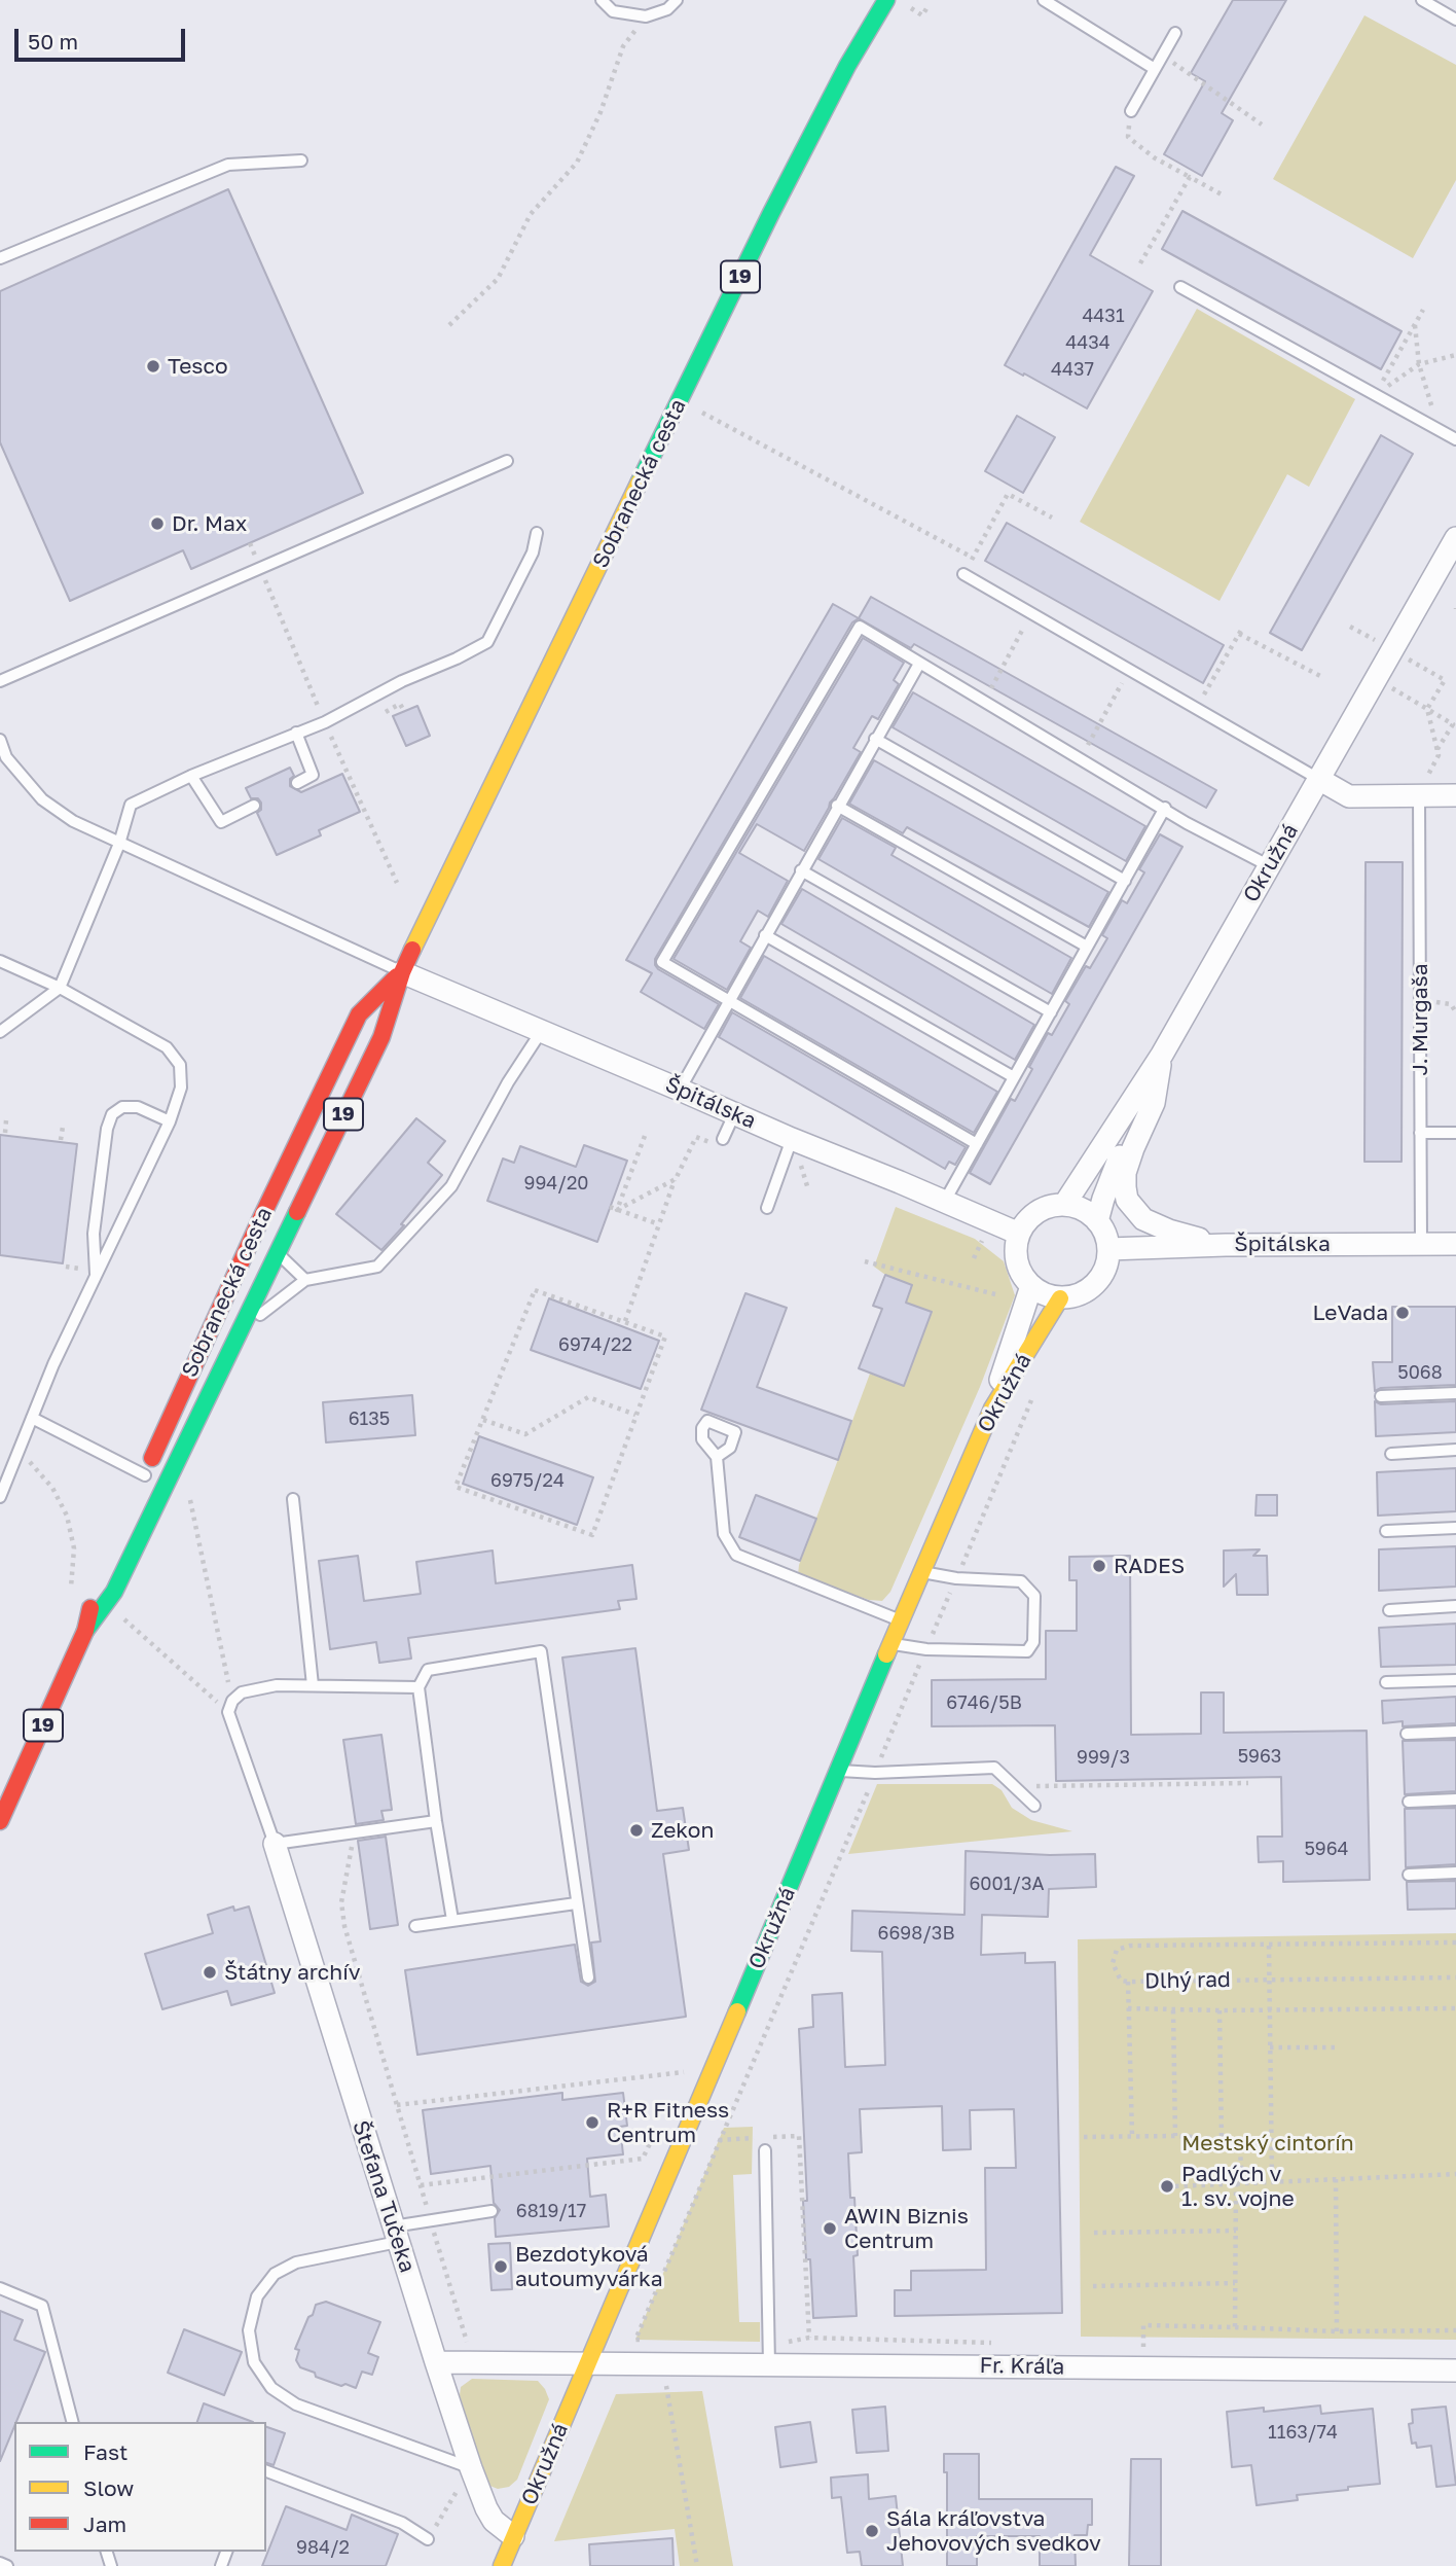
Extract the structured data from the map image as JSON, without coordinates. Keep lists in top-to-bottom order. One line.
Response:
{"streets":{"main road":["19","Sobranecká cesta","Okružná"],"street":["Špitálska","Štefana Tučeka","Fr. Kráľa"],"lane":["J. Murgaša"],"path":["Dlhý rad"]},"crossings":[["Sobranecká cesta","Špitálska"],["Okružná","Špitálska"],["Okružná","Štefana Tučeka"],["Okružná","Fr. Kráľa"],["J. Murgaša","Špitálska"],["Štefana Tučeka","Fr. Kráľa"]],"parks":["Mestský cintorín"],"places":["Tesco","Dr. Max","LeVada","RADES","Zekon","Štátny archív","R+R Fitness Centrum","Padlých v 1. sv. vojne","AWIN Biznis Centrum","Bezdotyková autoumyvárka","Sála kráľovstva Jehovových svedkov"],"house_numbers":["4431","4434","4437","994/20","6974/22","5068","6135","6975/24","6746/5B","5963","999/3","5964","6001/3A","6698/3B","6819/17","1163/74","984/2"],"legend":["Fast","Slow","Jam"],"scale_bar":"50 m"}
